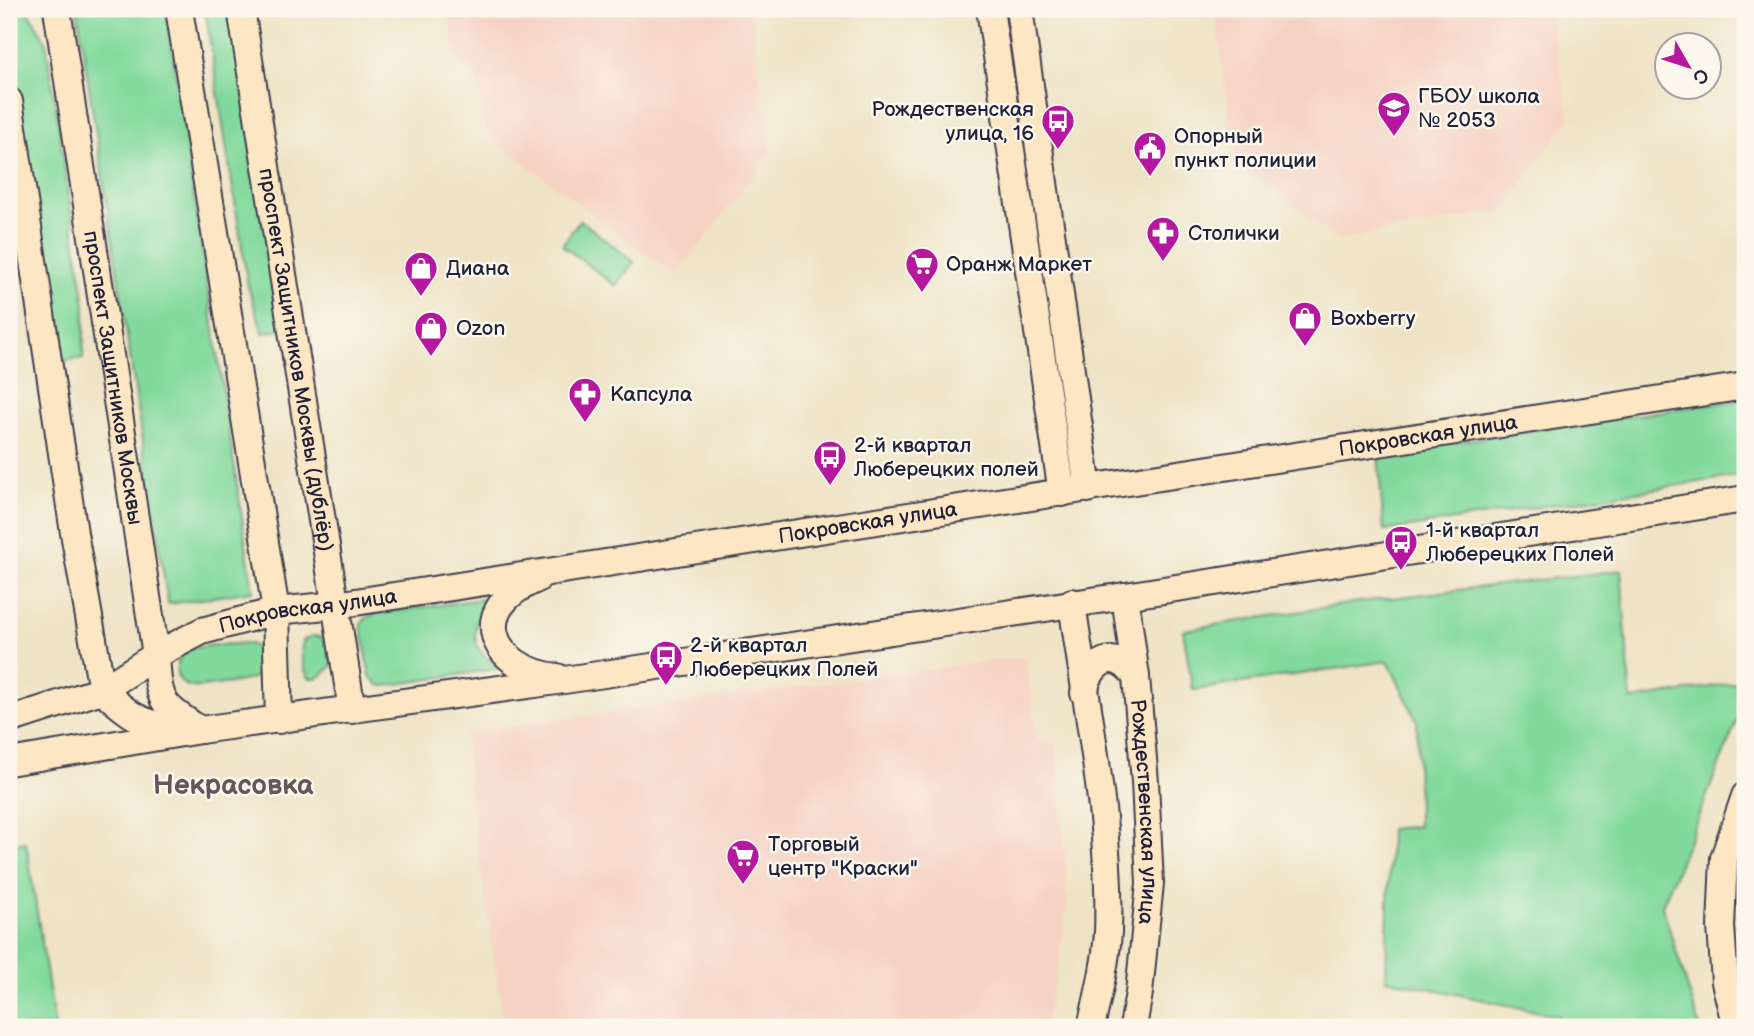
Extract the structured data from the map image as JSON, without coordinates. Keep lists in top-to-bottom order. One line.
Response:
{"streets":{"main road":["проспект Защитников Москвы (дублёр)","проспект Защитников Москвы","Покровская улица","Рождественская улица"]},"crossings":[["проспект Защитников Москвы (дублёр)","Покровская улица"],["проспект Защитников Москвы","Покровская улица"]],"districts":["Некрасовка"],"places":{"school or university":["ГБОУ школа № 2053"],"bus stop":["Рождественская улица, 16","2-й квартал Люберецких полей","1-й квартал Люберецких Полей","2-й квартал Люберецких Полей"],"public building":["Опорный пункт полиции"],"pharmacy":["Столички","Капсула"],"supermarket":["Оранж Маркет","Торговый центр \"Краски\""],"shop":["Диана","Boxberry","Ozon"]},"north":"bottom right"}
